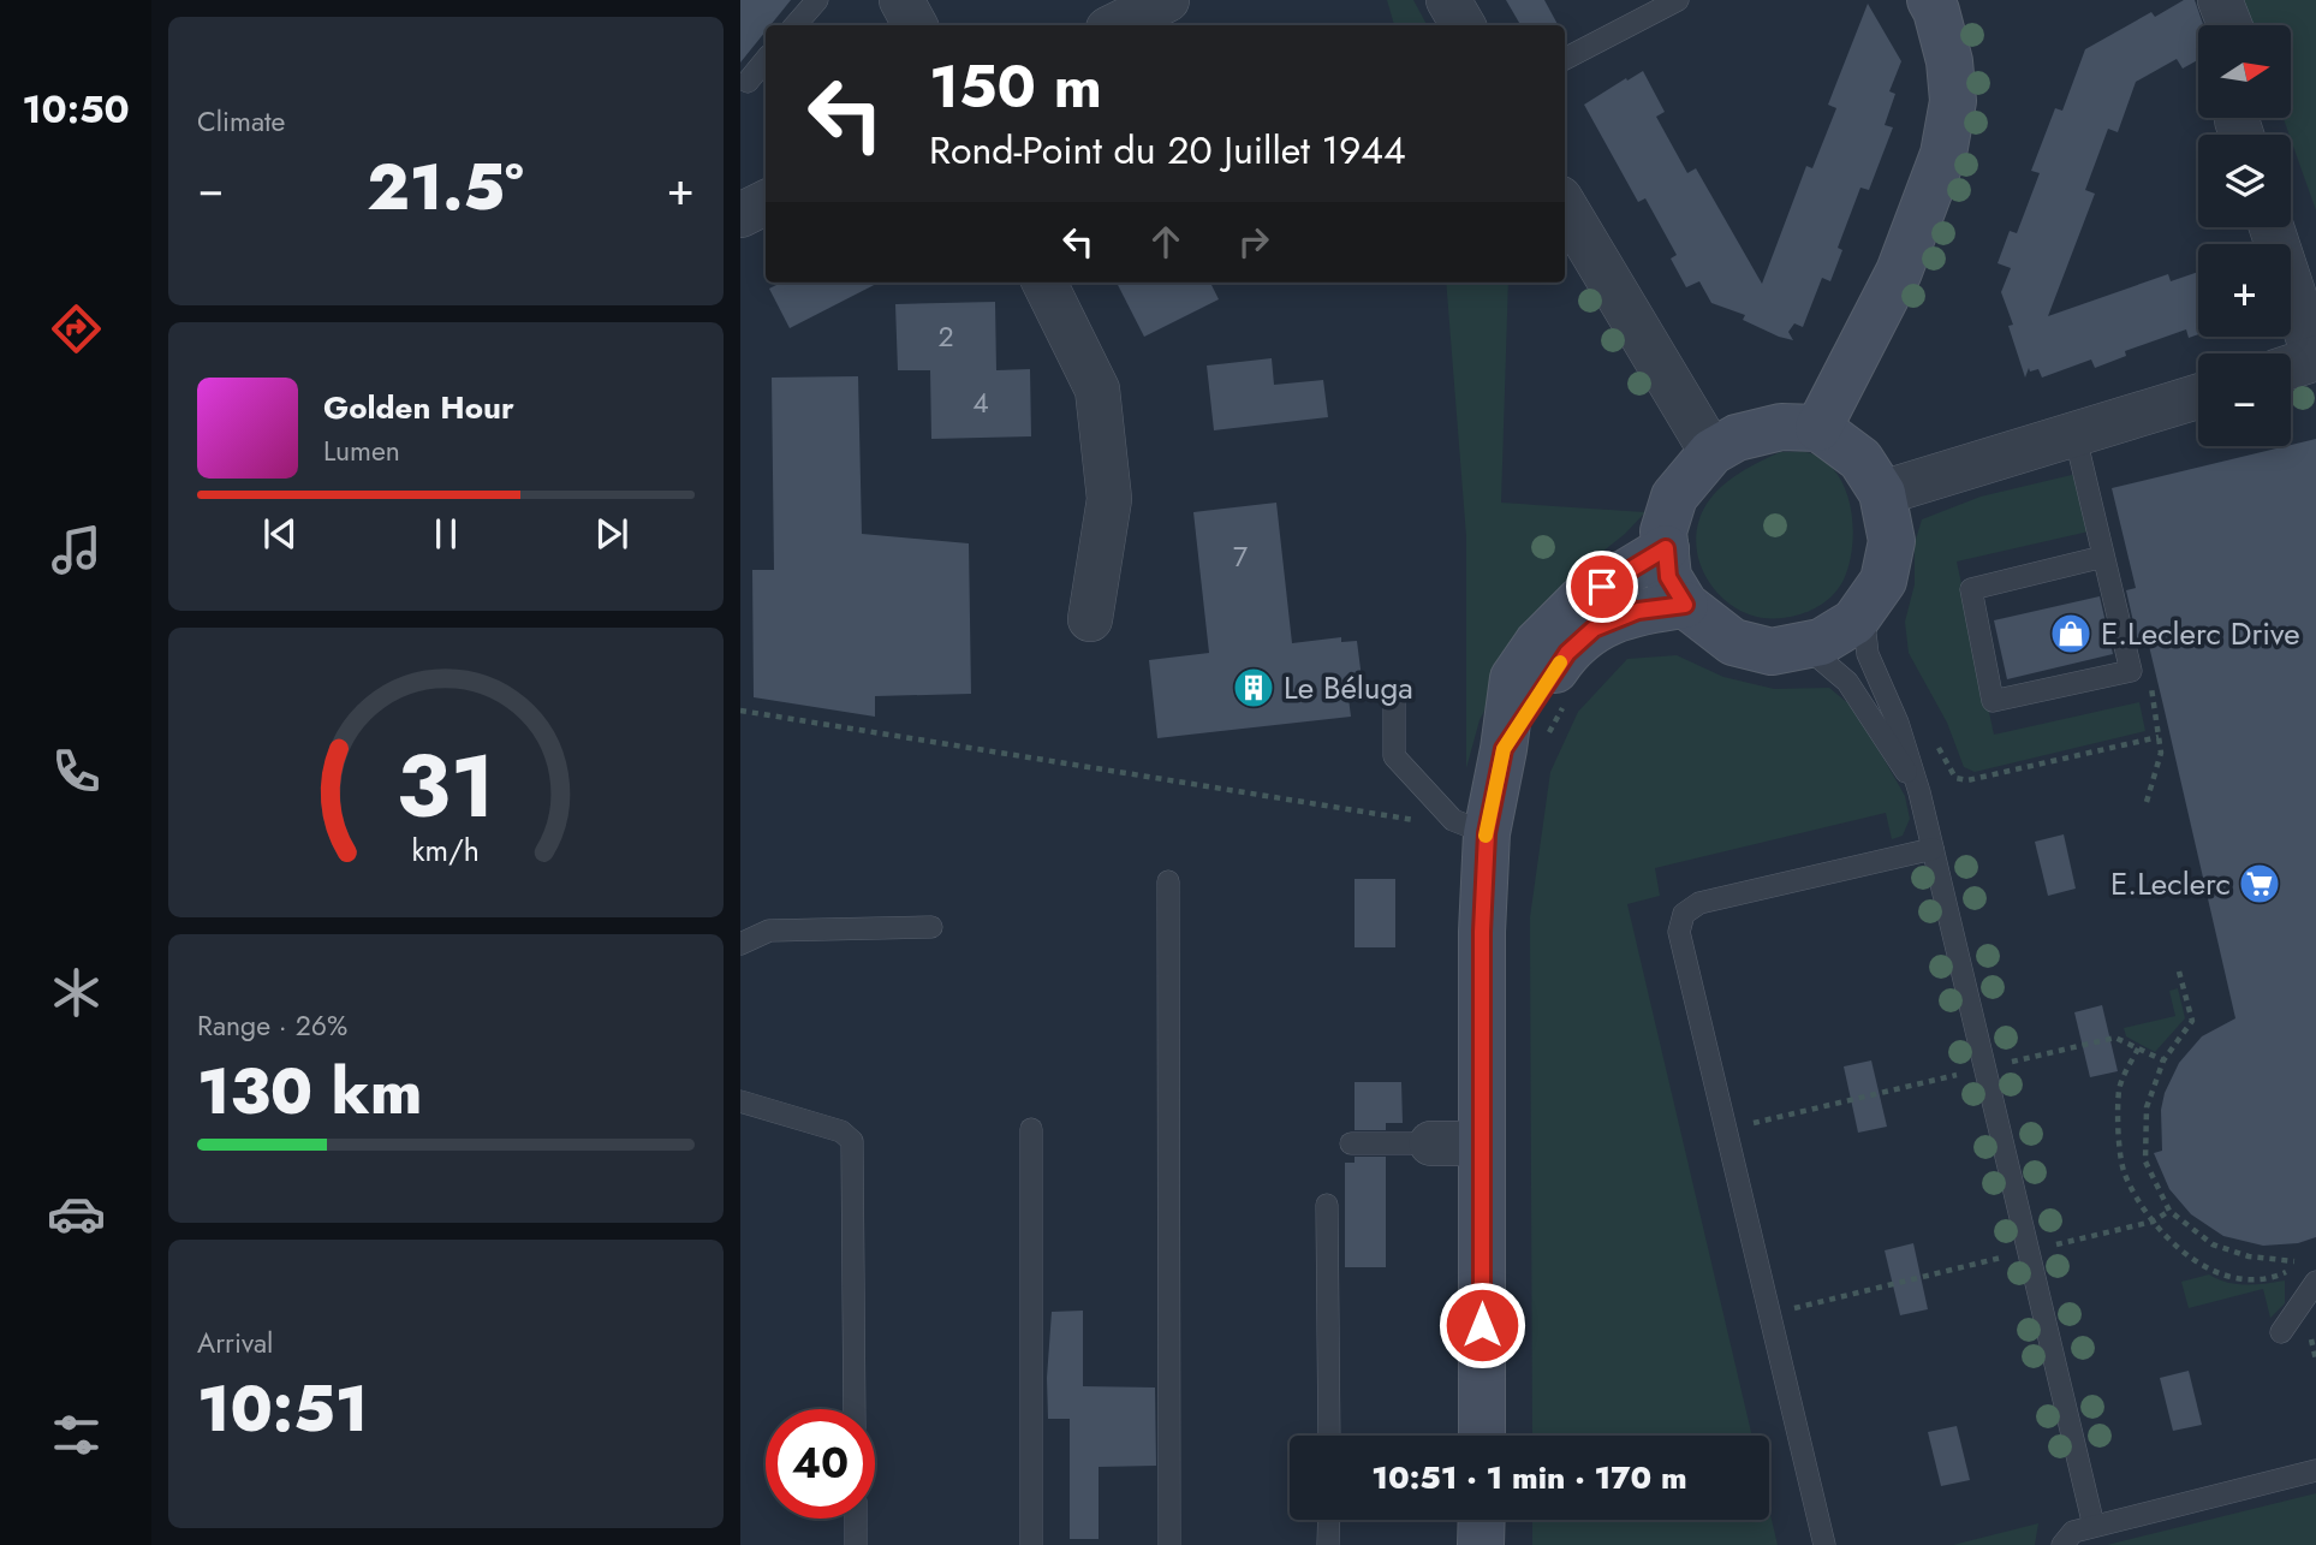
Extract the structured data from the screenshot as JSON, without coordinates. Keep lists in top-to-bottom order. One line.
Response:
{"places":{"shop":["E.Leclerc Drive"],"building":["Le Béluga"],"supermarket":["E.Leclerc"]},"house_numbers":["2","4","7"],"north":"right","page":{"tabs":"10:50","tile":["Climate",["Range · 26%","130 km"],["Arrival","10:51"]],"map_buttons":["+","−"],"turn":["150 m","Rond-Point du 20 Juillet 1944"],"heat":["−","21.5°","+"],"song":["Golden Hour","Lumen"],"limit":"40","trip":"10:51 · 1 min · 170 m","gauge":["31","km/h"]}}
